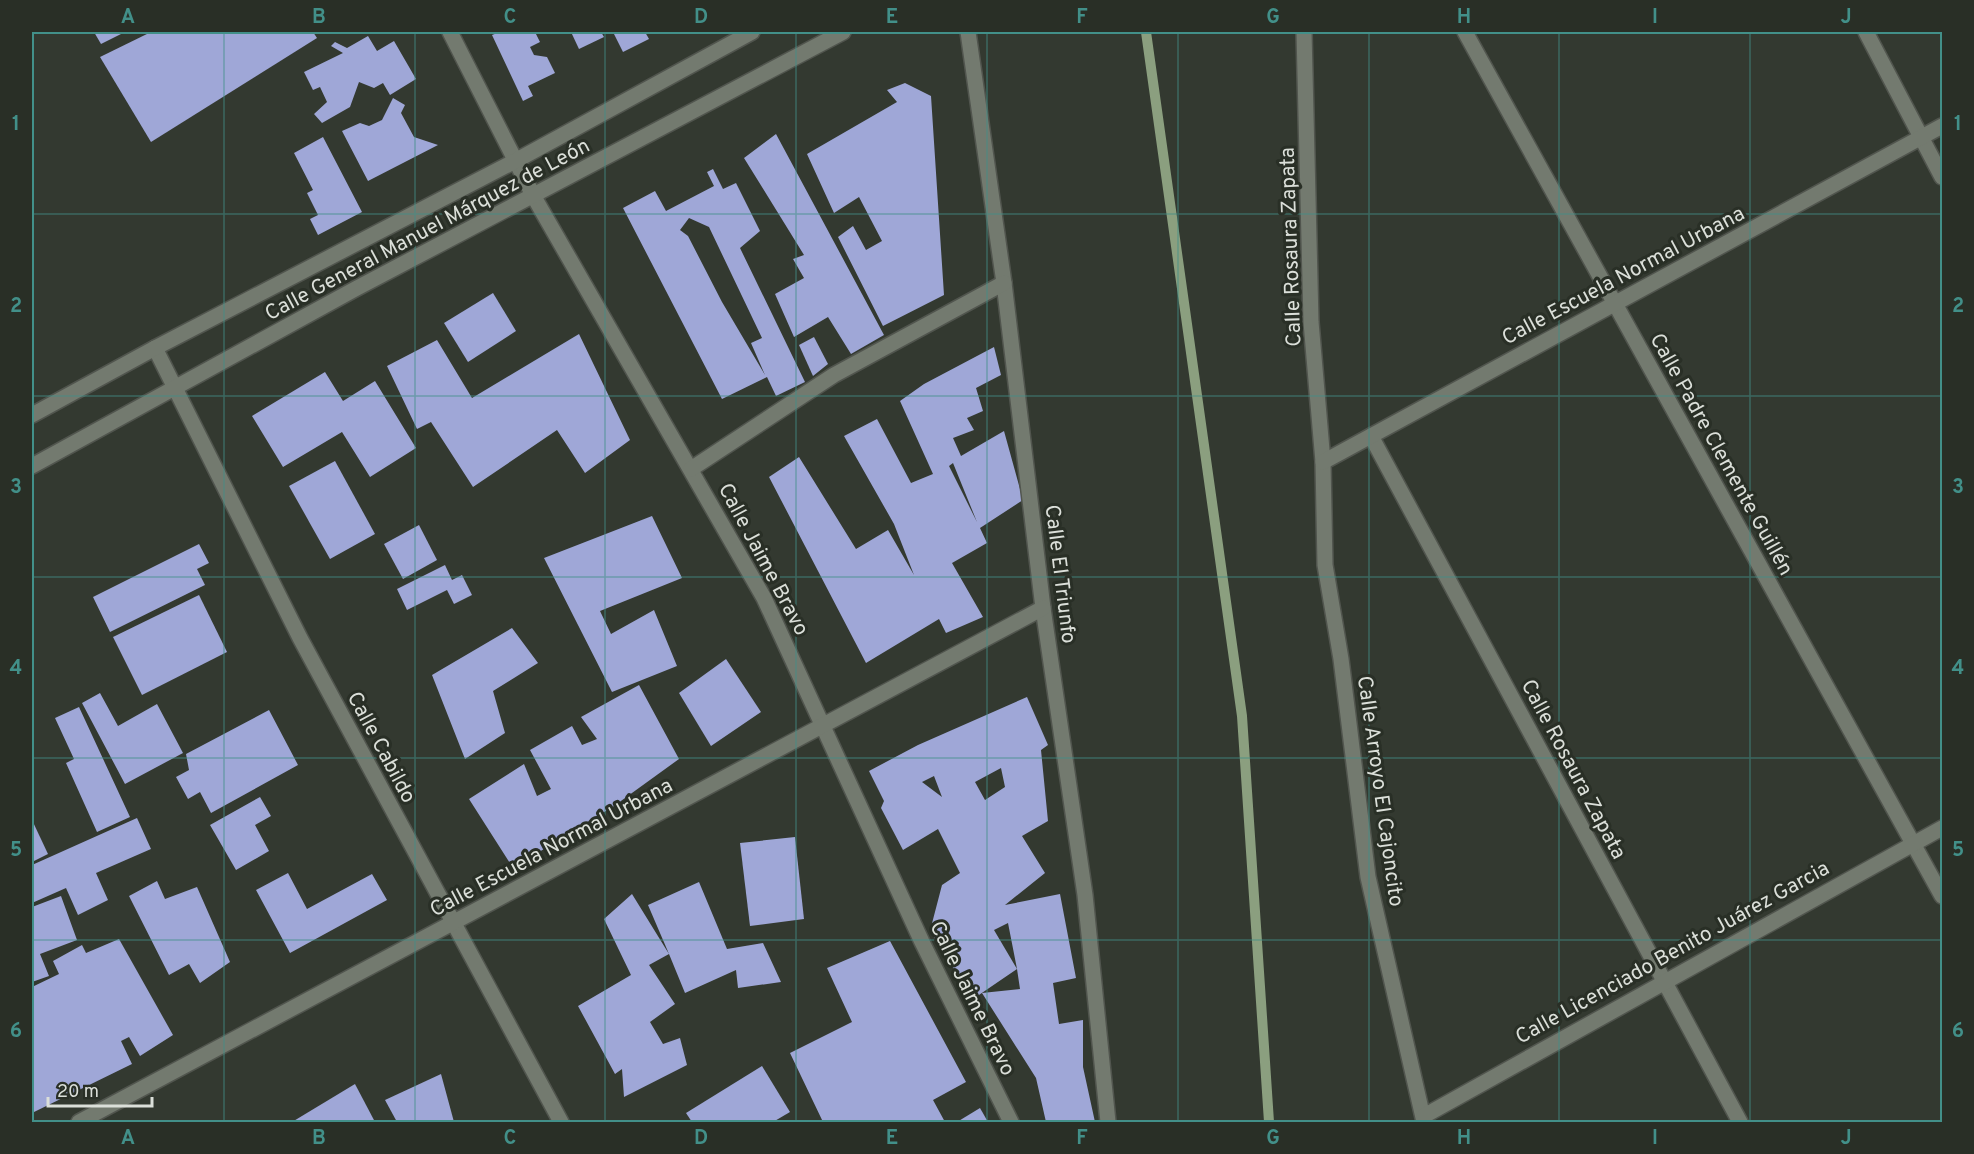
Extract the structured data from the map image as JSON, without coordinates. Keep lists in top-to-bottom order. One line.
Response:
{"streets":{"street":["Calle General Manuel Márquez de León","Calle Rosaura Zapata","Calle Escuela Normal Urbana","Calle Padre Clemente Guillén","Calle Jaime Bravo","Calle El Triunfo","Calle Cabildo","Calle Arroyo El Cajoncito","Calle Licenciado Benito Juárez Garcia"]},"crossings":[["Calle General Manuel Márquez de León","Calle Jaime Bravo"],["Calle General Manuel Márquez de León","Calle Cabildo"],["Calle Rosaura Zapata","Calle Escuela Normal Urbana"],["Calle Rosaura Zapata","Calle Arroyo El Cajoncito"],["Calle Rosaura Zapata","Calle Licenciado Benito Juárez Garcia"],["Calle Escuela Normal Urbana","Calle Padre Clemente Guillén"],["Calle Escuela Normal Urbana","Calle Jaime Bravo"],["Calle Escuela Normal Urbana","Calle El Triunfo"],["Calle Escuela Normal Urbana","Calle Cabildo"],["Calle Escuela Normal Urbana","Calle Arroyo El Cajoncito"],["Calle Padre Clemente Guillén","Calle Licenciado Benito Juárez Garcia"],["Calle Arroyo El Cajoncito","Calle Licenciado Benito Juárez Garcia"]],"scale_bar":"20 m","grid":{"columns":["A","B","C","D","E","F","G","H","I","J"],"rows":["1","2","3","4","5","6"]}}
